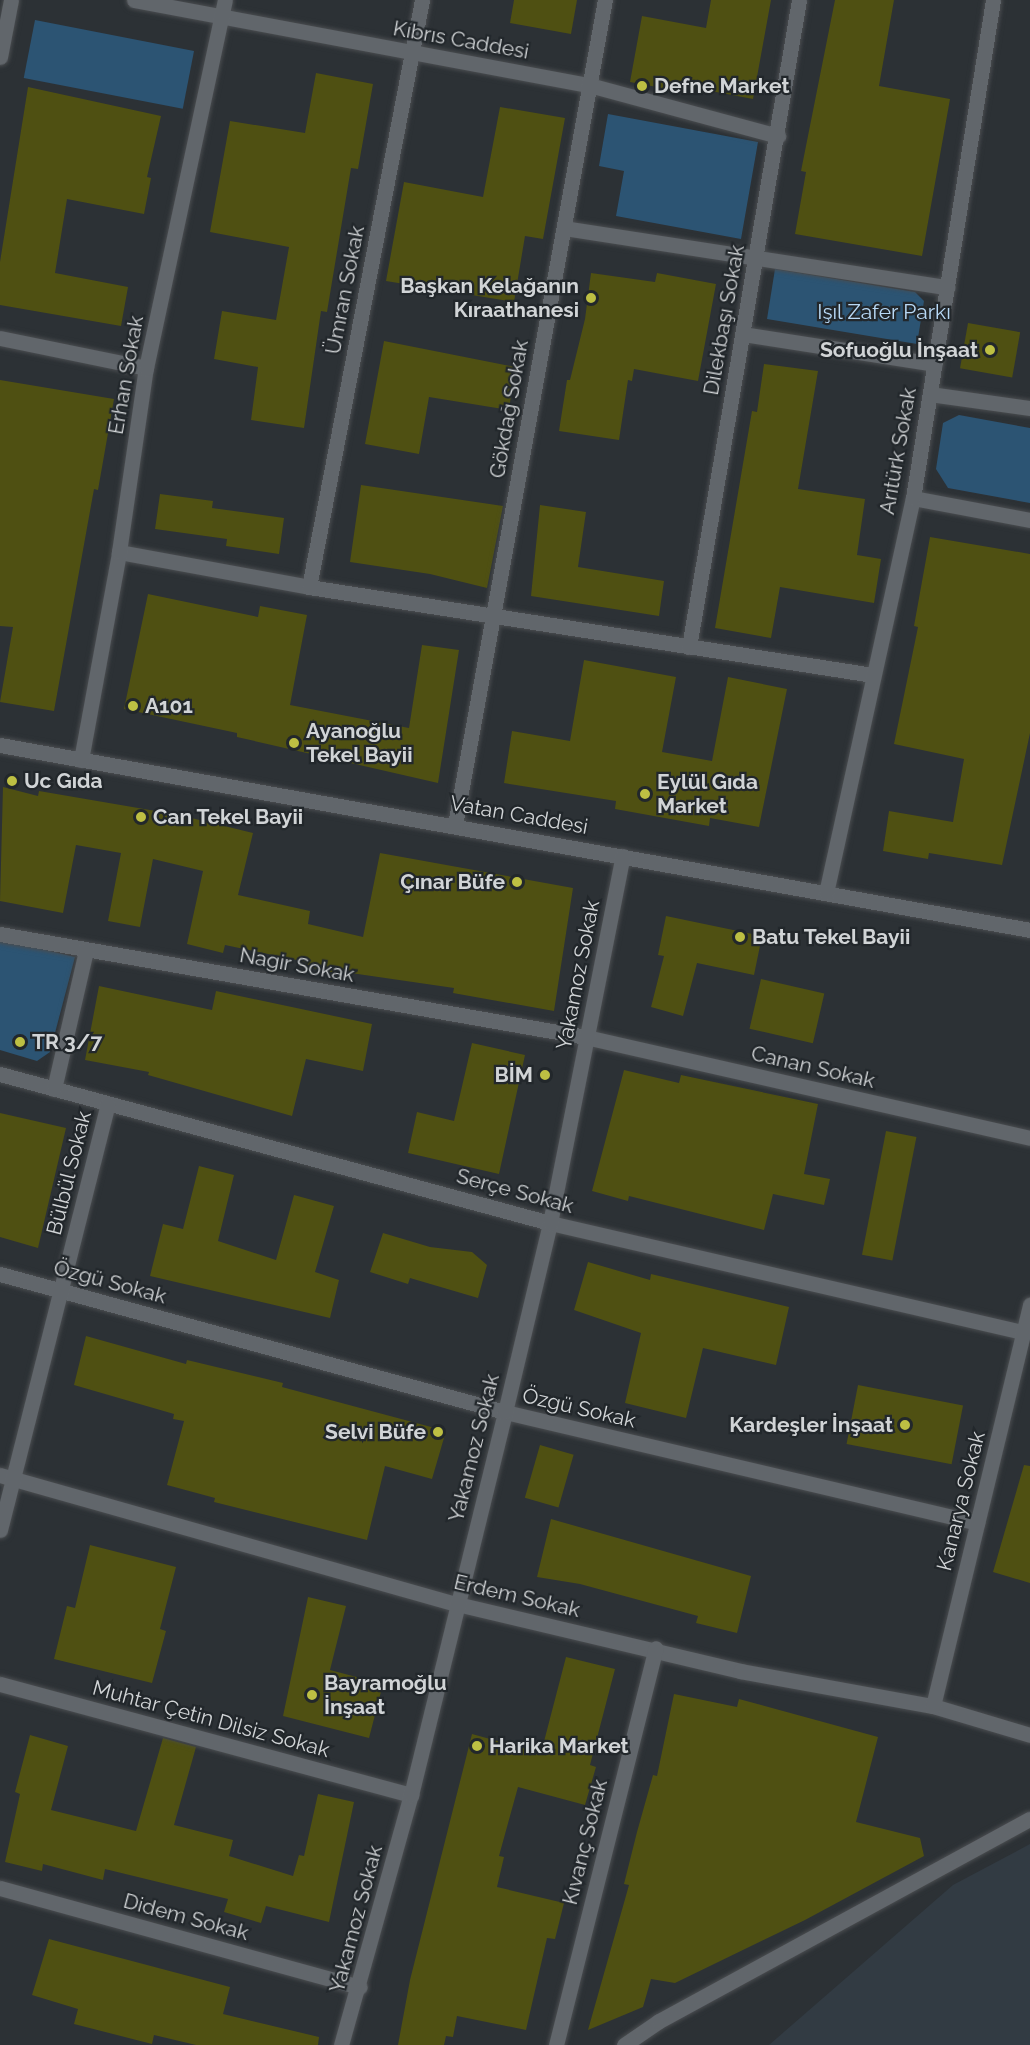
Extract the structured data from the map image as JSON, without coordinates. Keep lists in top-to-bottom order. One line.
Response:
{"streets":{"street":["Kıbrıs Caddesi","Ümran Sokak","Dilekbaşı Sokak","Erhan Sokak","Gökdağ Sokak","Arıtürk Sokak","Vatan Caddesi","Nagir Sokak","Yakamoz Sokak","Canan Sokak","Bülbül Sokak","Serçe Sokak","Özgü Sokak","Kanarya Sokak","Erdem Sokak","Muhtar Çetin Dilsiz Sokak","Kıvanç Sokak","Didem Sokak"]},"crossings":[["Kıbrıs Caddesi","Ümran Sokak"],["Kıbrıs Caddesi","Dilekbaşı Sokak"],["Kıbrıs Caddesi","Erhan Sokak"],["Kıbrıs Caddesi","Gökdağ Sokak"],["Erhan Sokak","Vatan Caddesi"],["Gökdağ Sokak","Vatan Caddesi"],["Arıtürk Sokak","Vatan Caddesi"],["Vatan Caddesi","Yakamoz Sokak"],["Nagir Sokak","Yakamoz Sokak"],["Nagir Sokak","Canan Sokak"],["Yakamoz Sokak","Canan Sokak"],["Yakamoz Sokak","Serçe Sokak"],["Yakamoz Sokak","Özgü Sokak"],["Yakamoz Sokak","Erdem Sokak"],["Yakamoz Sokak","Muhtar Çetin Dilsiz Sokak"],["Yakamoz Sokak","Didem Sokak"],["Bülbül Sokak","Serçe Sokak"],["Bülbül Sokak","Özgü Sokak"],["Bülbül Sokak","Erdem Sokak"],["Serçe Sokak","Kanarya Sokak"],["Özgü Sokak","Kanarya Sokak"],["Kanarya Sokak","Erdem Sokak"],["Erdem Sokak","Kıvanç Sokak"]],"parks":["Işıl Zafer Parkı"],"places":["Defne Market","Başkan Kelağanın Kıraathanesi","Sofuoğlu İnşaat","A101","Ayanoğlu Tekel Bayii","Uc Gıda","Eylül Gıda Market","Can Tekel Bayii","Çınar Büfe","Batu Tekel Bayii","TR 3/7","BİM","Kardeşler İnşaat","Selvi Büfe","Bayramoğlu İnşaat","Harika Market"]}
